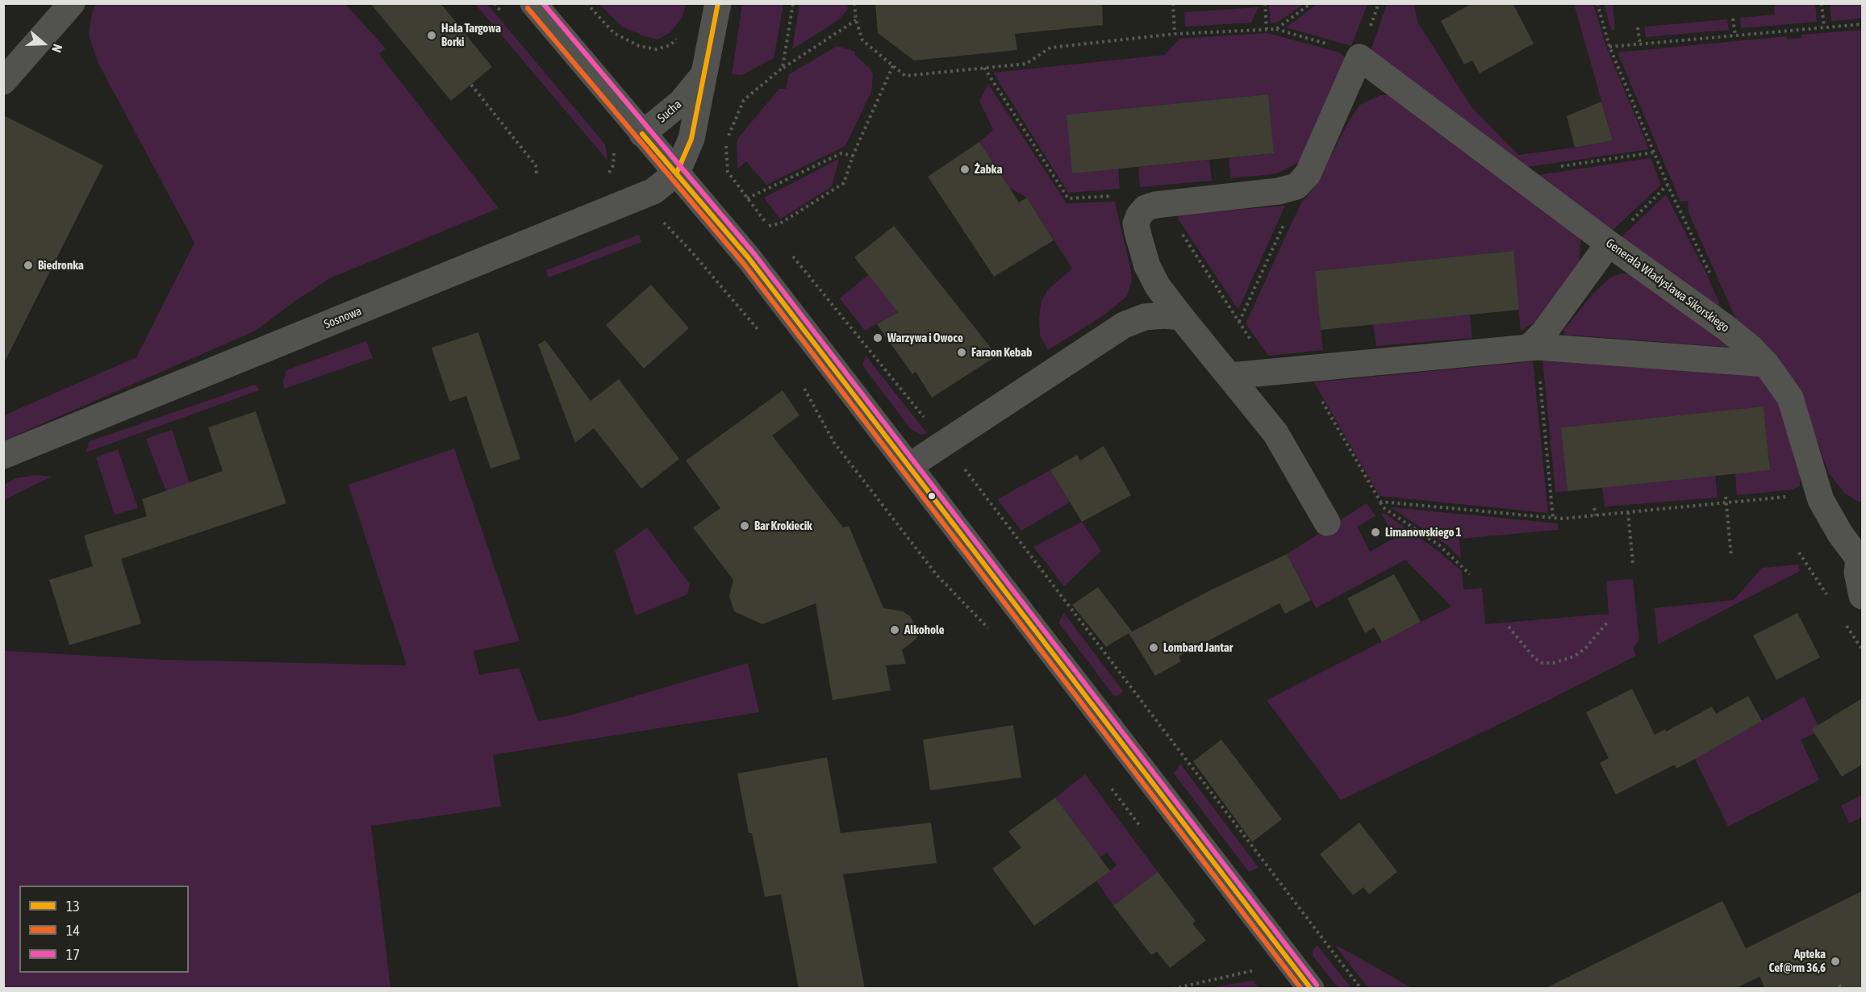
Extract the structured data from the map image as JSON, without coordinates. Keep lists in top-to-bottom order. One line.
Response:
{"streets":{"street":["Sucha","Generała Władysława Sikorskiego","Sosnowa"]},"places":["Hala Targowa Borki","Żabka","Biedronka","Warzywa i Owoce","Faraon Kebab","Bar Krokiecik","Limanowskiego 1","Alkohole","Lombard Jantar","Apteka Cef@rm 36,6"],"lines":["transit line 13","transit line 17","transit line 14"],"legend":["13","14","17"],"north":"right"}
